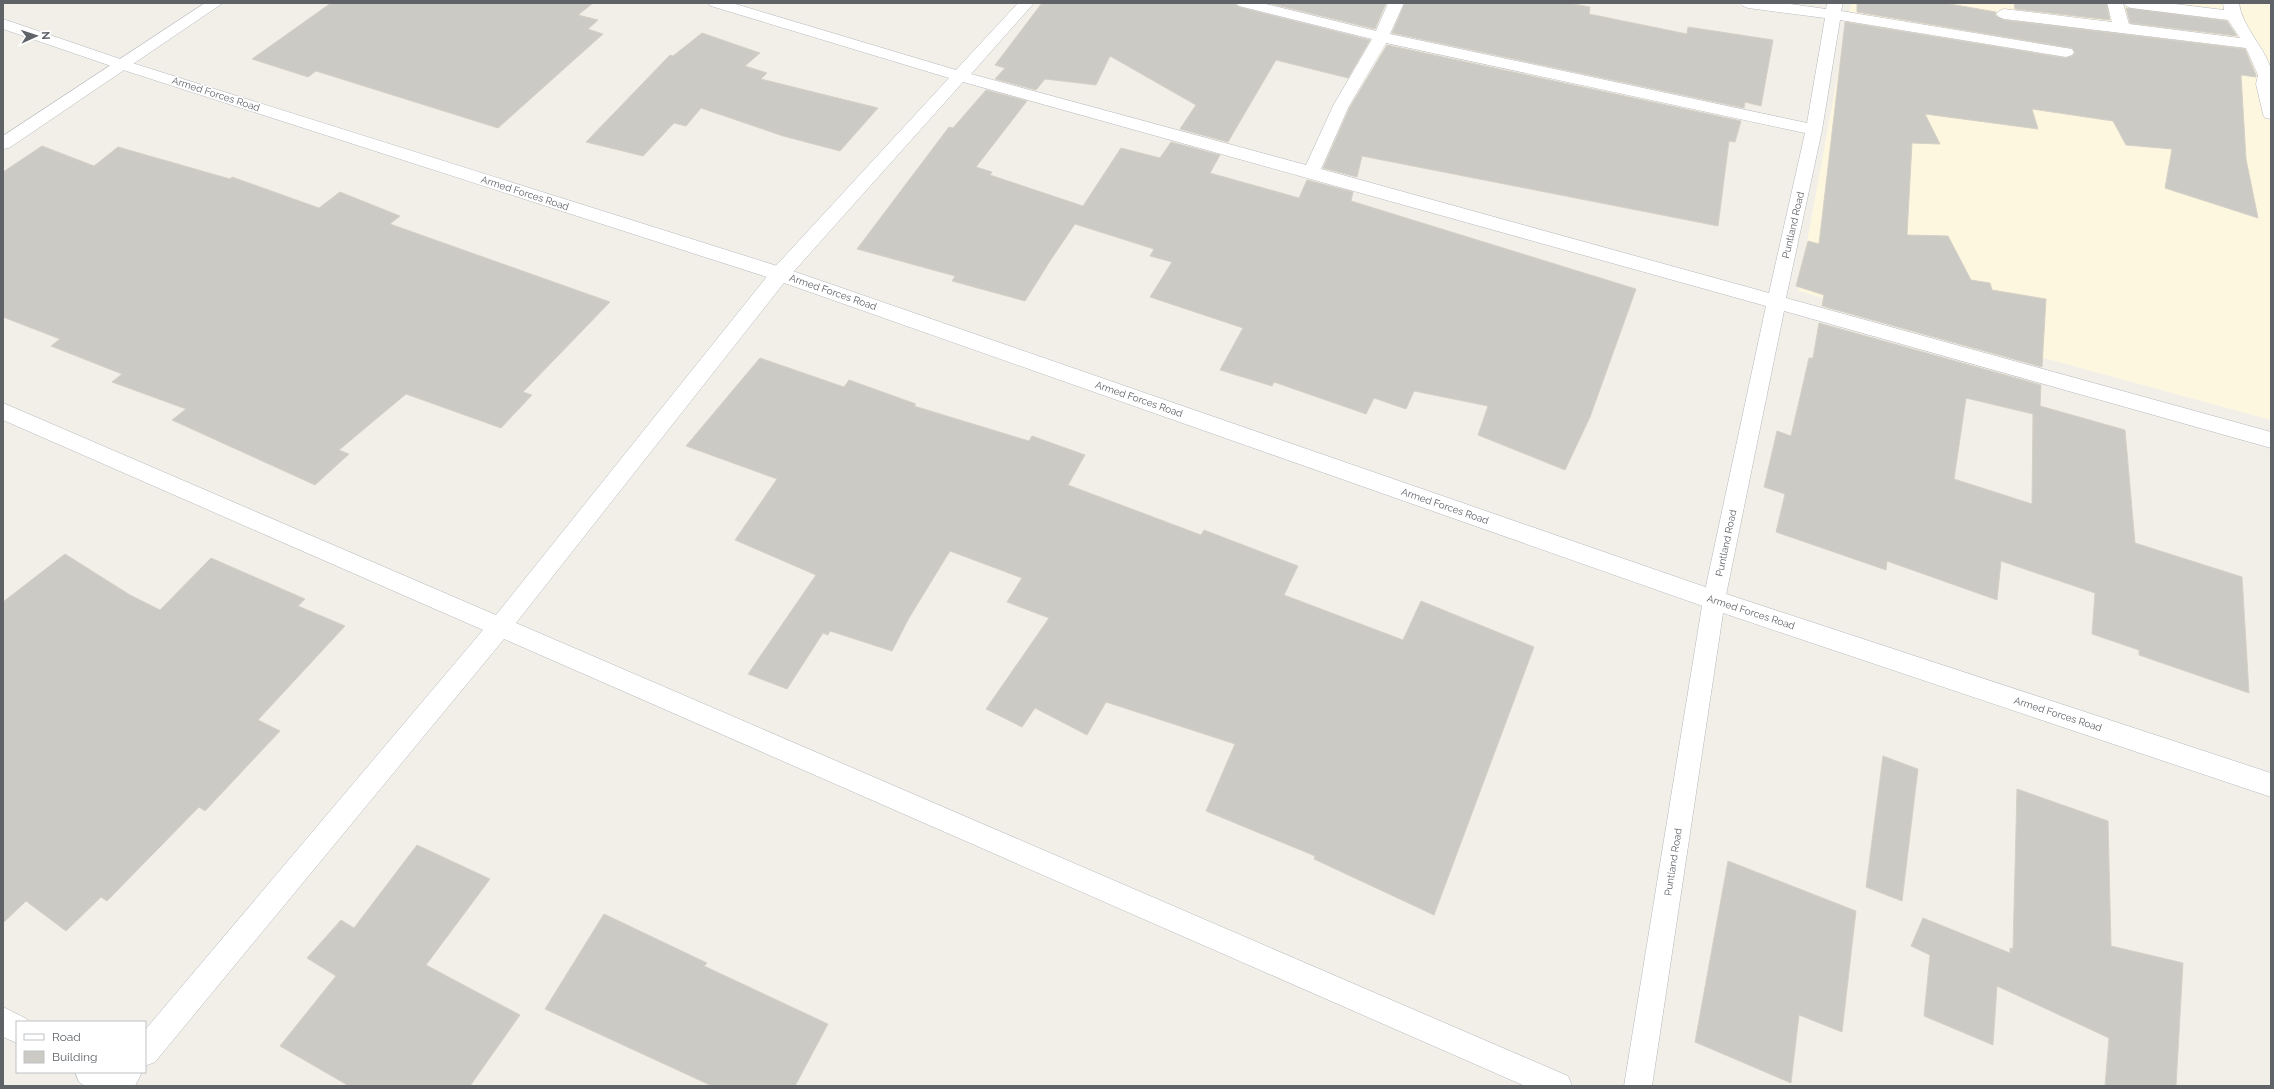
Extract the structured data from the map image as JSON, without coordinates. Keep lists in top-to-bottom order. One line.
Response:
{"streets":{"street":["Armed Forces Road","Puntland Road"]},"crossings":[["Armed Forces Road","Puntland Road"]],"legend":["Road","Building"],"north":"right"}
